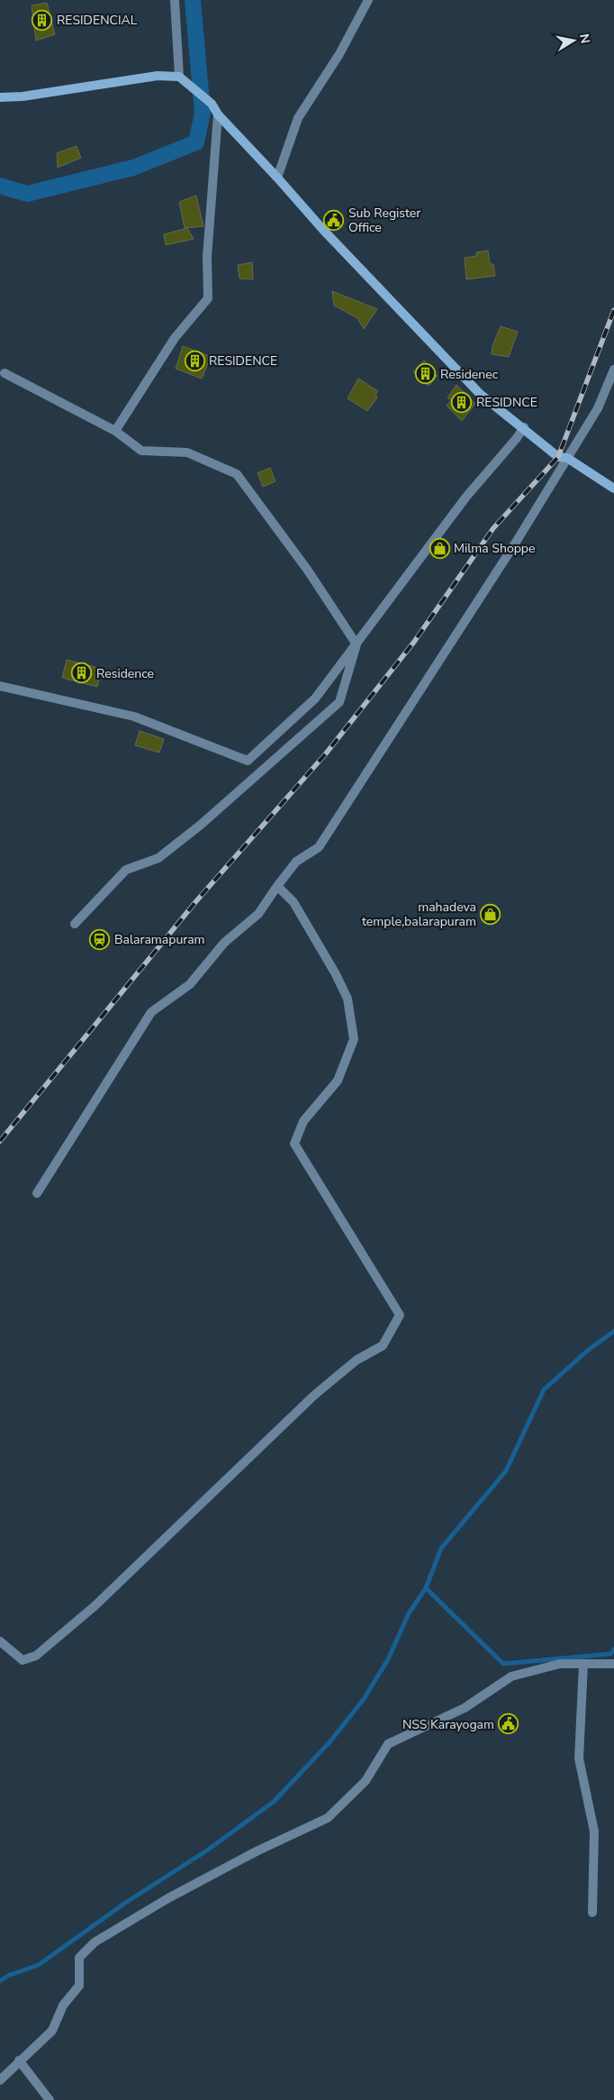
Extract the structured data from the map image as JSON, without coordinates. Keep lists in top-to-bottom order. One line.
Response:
{"places":{"building":["RESIDENCIAL","RESIDENCE","Residenec","RESIDNCE","Residence"],"public building":["Sub Register Office","NSS Karayogam"],"shop":["Milma Shoppe","mahadeva temple,balarapuram"],"station":["Balaramapuram"]},"north":"right"}
